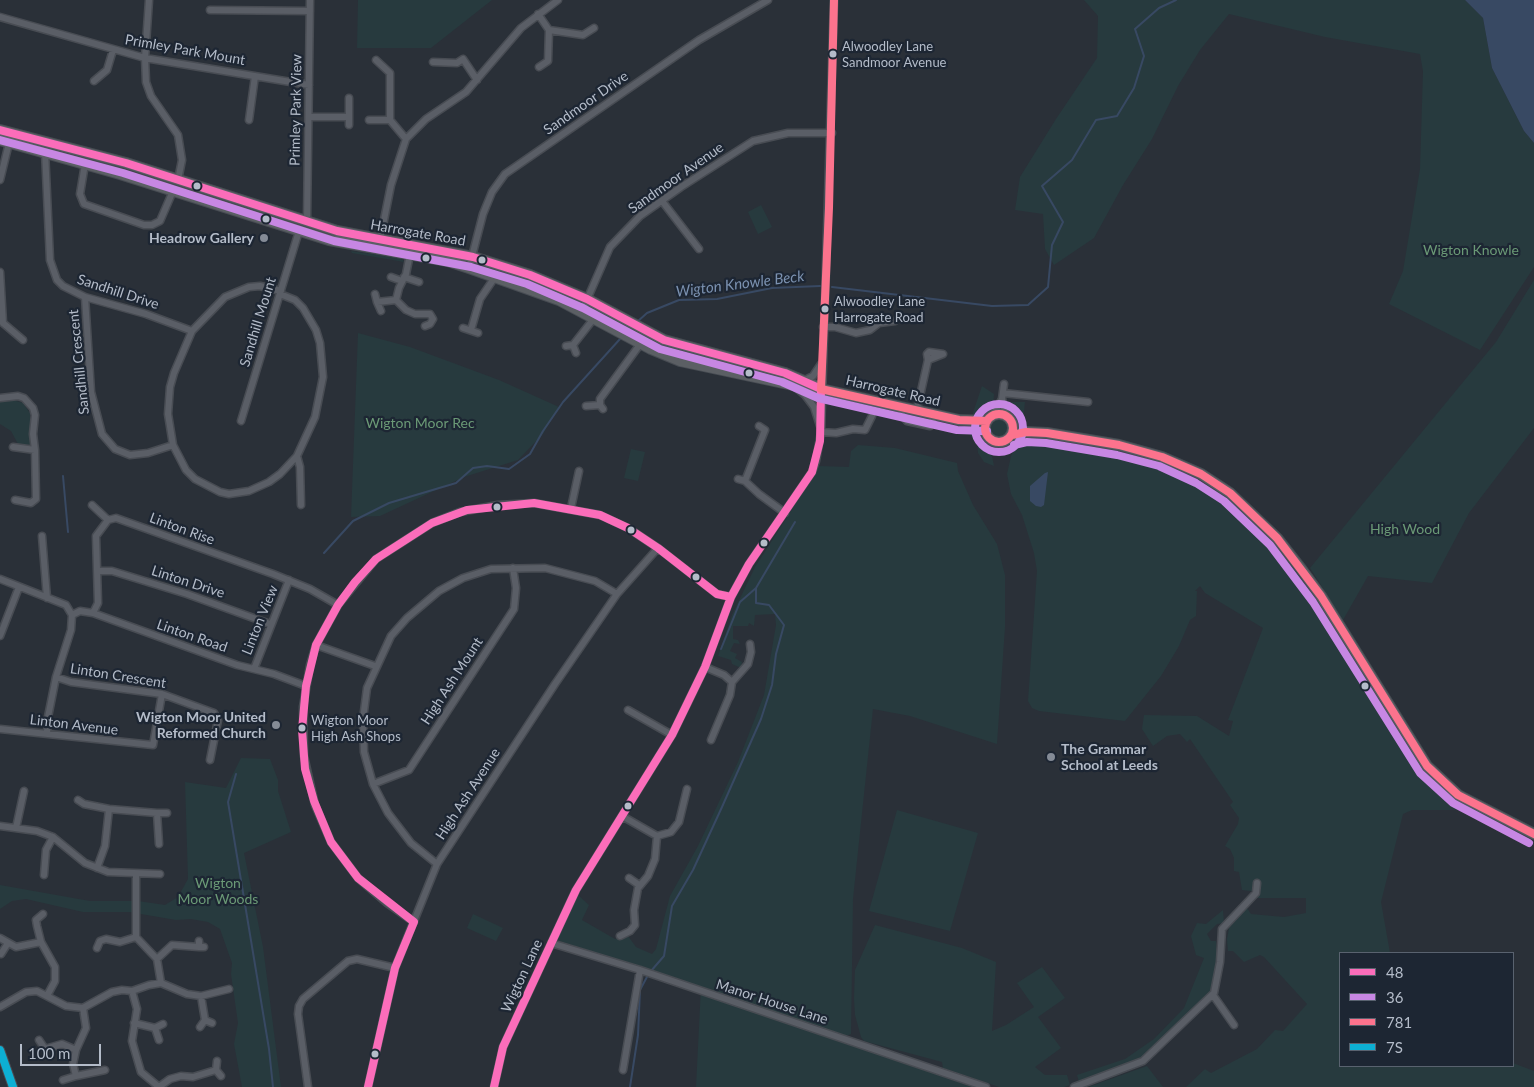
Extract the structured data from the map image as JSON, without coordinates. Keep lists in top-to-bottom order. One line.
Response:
{"streets":{"highway":["Harrogate Road"],"street":["Primley Park Mount","Sandmoor Drive","Primley Park View","Sandmoor Avenue","Sandhill Drive","Sandhill Mount","Sandhill Crescent","Linton Rise","Linton Drive","Linton View","Linton Road","Linton Crescent","High Ash Mount","Linton Avenue","High Ash Avenue","Wigton Lane","Manor House Lane"]},"crossings":[["Primley Park Mount","Primley Park View"],["Sandmoor Drive","Harrogate Road"],["Primley Park View","Harrogate Road"],["Sandmoor Avenue","Harrogate Road"],["Sandmoor Avenue","Wigton Lane"],["Harrogate Road","Sandhill Drive"],["Harrogate Road","Sandhill Mount"],["Harrogate Road","Wigton Lane"],["Sandhill Drive","Sandhill Crescent"],["Linton Rise","Linton View"],["Linton Drive","Linton View"],["Linton View","Linton Road"],["Linton Crescent","Linton Avenue"],["Wigton Lane","Manor House Lane"]],"water":["Wigton Knowle Beck"],"parks":["Wigton Knowle","Wigton Moor Rec","High Wood","Wigton Moor Woods"],"places":["Alwoodley Lane Sandmoor Avenue","Headrow Gallery","Alwoodley Lane Harrogate Road","Wigton Moor United Reformed Church","Wigton Moor High Ash Shops","The Grammar School at Leeds"],"lines":["transit line 781","transit line 48","transit line 36","transit line 7S"],"legend":["48","36","781","7S"],"scale_bar":"100 m"}
